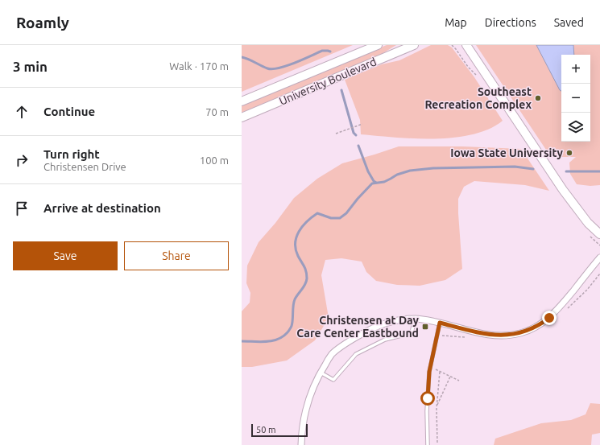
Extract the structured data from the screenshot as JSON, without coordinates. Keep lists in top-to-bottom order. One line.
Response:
{"streets":{"main road":["University Boulevard"]},"places":{"other":["Southeast Recreation Complex","Iowa State University"],"transit":["Christensen at Day Care Center Eastbound"]},"scale_bar":"50 m","page":{"header":"Roamly","nav":["Map","Directions","Saved"],"heading":["3 min","Walk · 170 m"],"map_buttons":["+","−"],"list":[["Continue","70 m"],["Turn right","Christensen Drive","100 m"],"Arrive at destination"],"buttons":["Save","Share"],"scale":"50 m"}}
